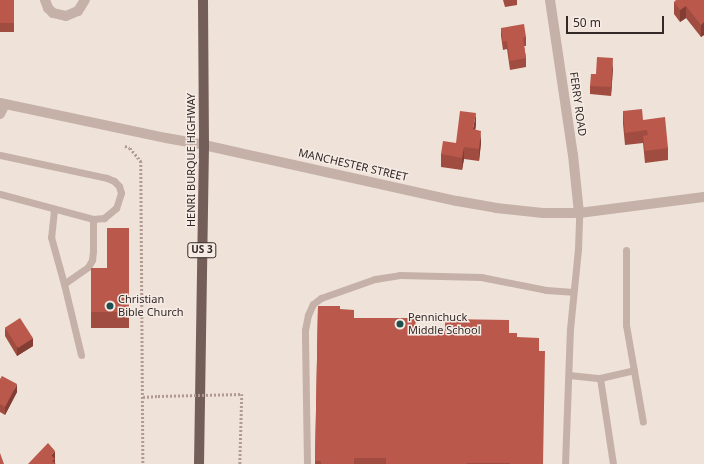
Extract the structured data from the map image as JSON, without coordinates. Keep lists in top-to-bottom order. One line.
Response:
{"streets":{"main road":["HENRI BURQUE HIGHWAY","US 3"],"street":["FERRY ROAD","MANCHESTER STREET"]},"crossings":[["FERRY ROAD","MANCHESTER STREET"],["HENRI BURQUE HIGHWAY","MANCHESTER STREET"]],"places":["Christian Bible Church","Pennichuck Middle School"],"scale_bar":"50 m"}
